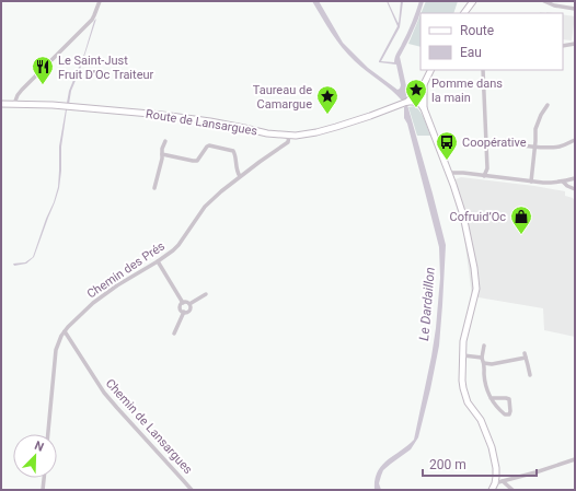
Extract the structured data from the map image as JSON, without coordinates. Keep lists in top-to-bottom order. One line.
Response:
{"streets":{"main road":["Route de Lansargues"],"street":["Chemin des Prés","Chemin de Lansargues"]},"crossings":[["Route de Lansargues","Chemin des Prés"],["Chemin des Prés","Chemin de Lansargues"]],"water":["Le Dardaillon"],"places":{"restaurant":["Le Saint-Just Fruit D'Oc Traiteur"],"place":["Pomme dans la main","Taureau de Camargue"],"bus stop":["Coopérative"],"shop":["Cofruid’Oc"]},"legend":["Route","Eau"],"scale_bar":"200 m","north":"top right"}
